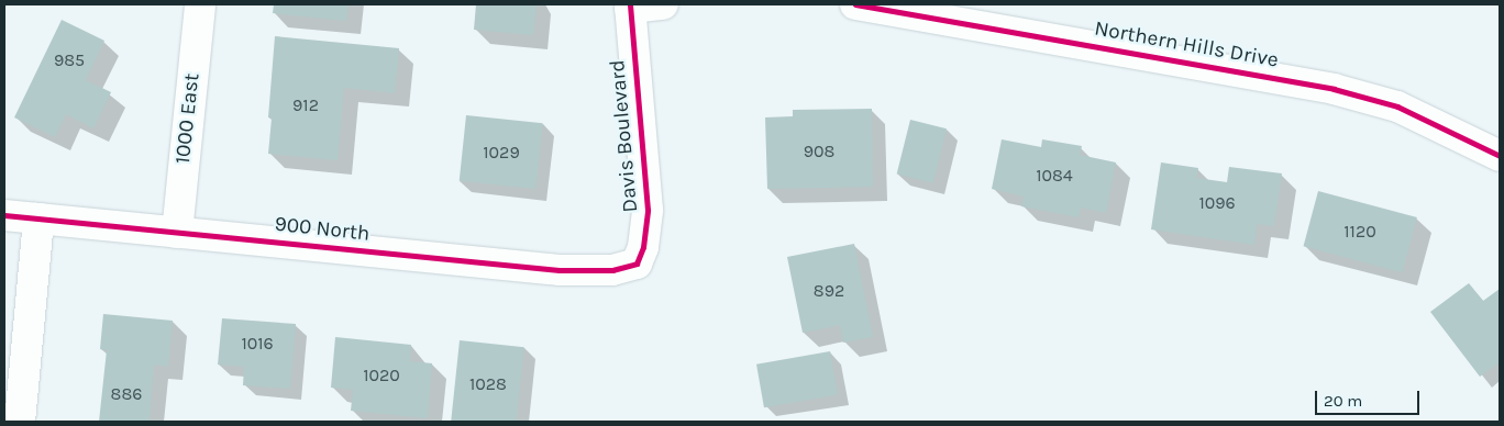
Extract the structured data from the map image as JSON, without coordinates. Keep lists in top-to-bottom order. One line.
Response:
{"streets":{"street":["Northern Hills Drive","1000 East","Davis Boulevard","900 North"]},"crossings":[["1000 East","900 North"],["Davis Boulevard","900 North"]],"house_numbers":["985","912","908","1029","1084","1096","1120","892","1016","1020","1028","886"],"scale_bar":"20 m"}
